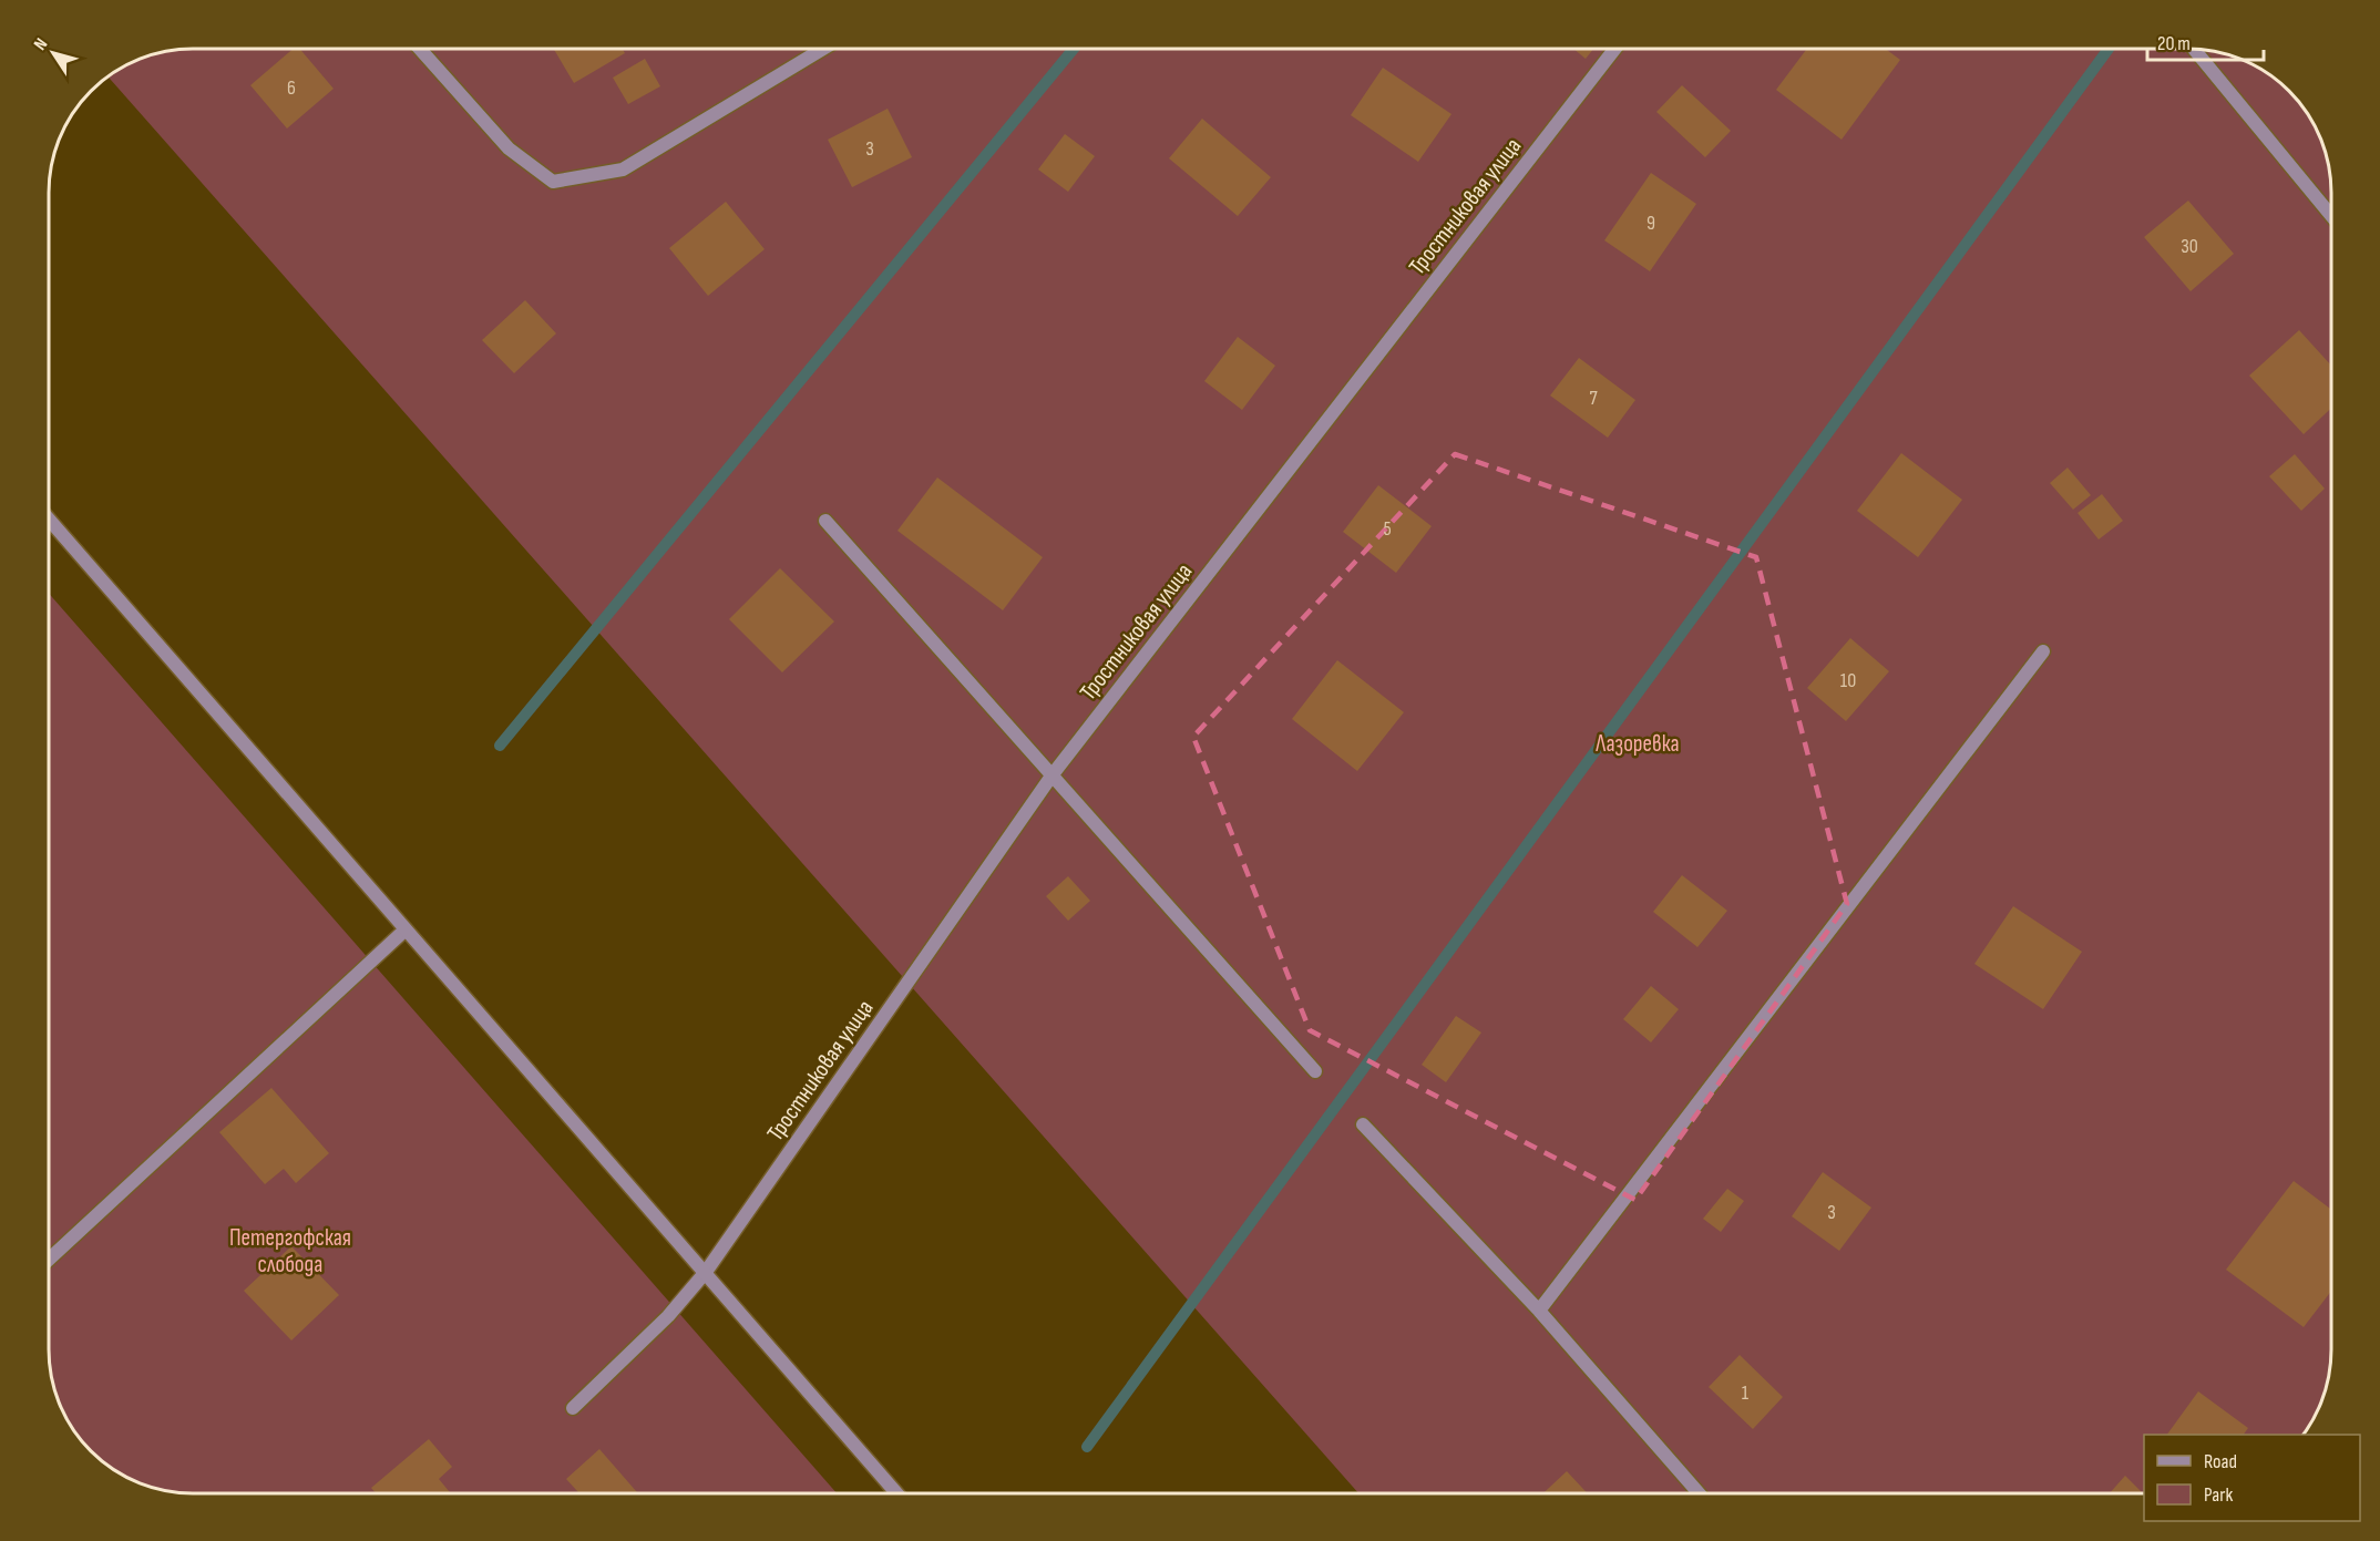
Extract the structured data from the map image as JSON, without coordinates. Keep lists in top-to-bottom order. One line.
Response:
{"streets":{"street":["Тростниковая улица"]},"parks":["Лазоревка","Петергофская слобода"],"house_numbers":["6","3","9","30","7","5","10","3","1"],"legend":["Road","Park"],"scale_bar":"20 m","north":"top left"}
